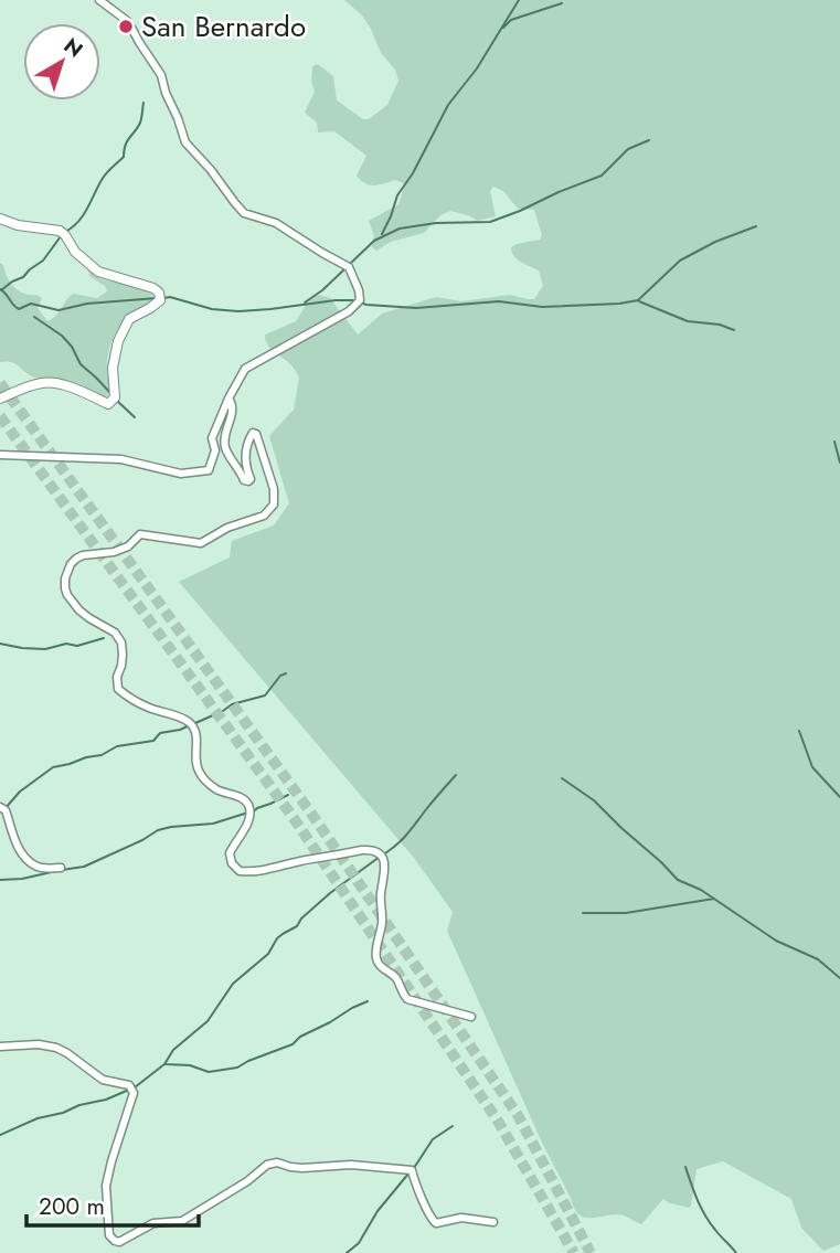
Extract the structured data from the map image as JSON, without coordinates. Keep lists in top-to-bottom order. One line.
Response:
{"places":["San Bernardo"],"scale_bar":"200 m","north":"top right"}
